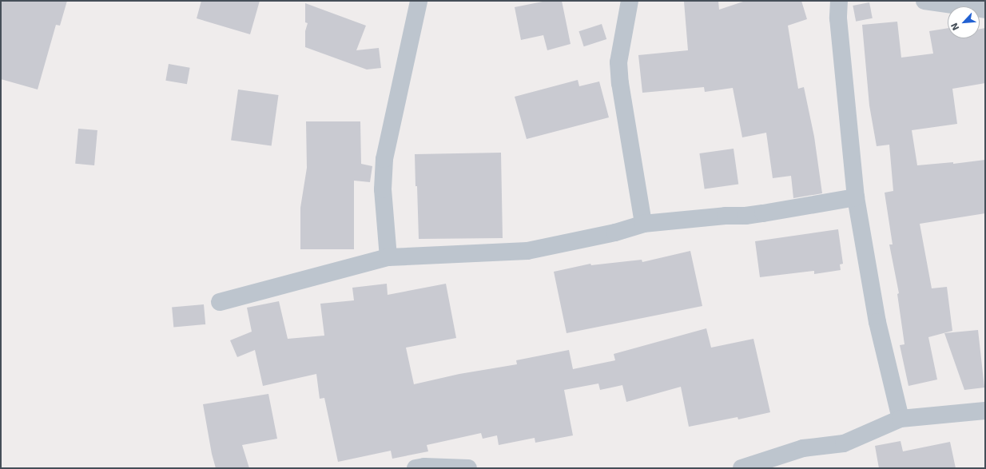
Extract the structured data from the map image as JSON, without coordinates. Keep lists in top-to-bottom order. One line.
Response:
{"north":"bottom left"}
